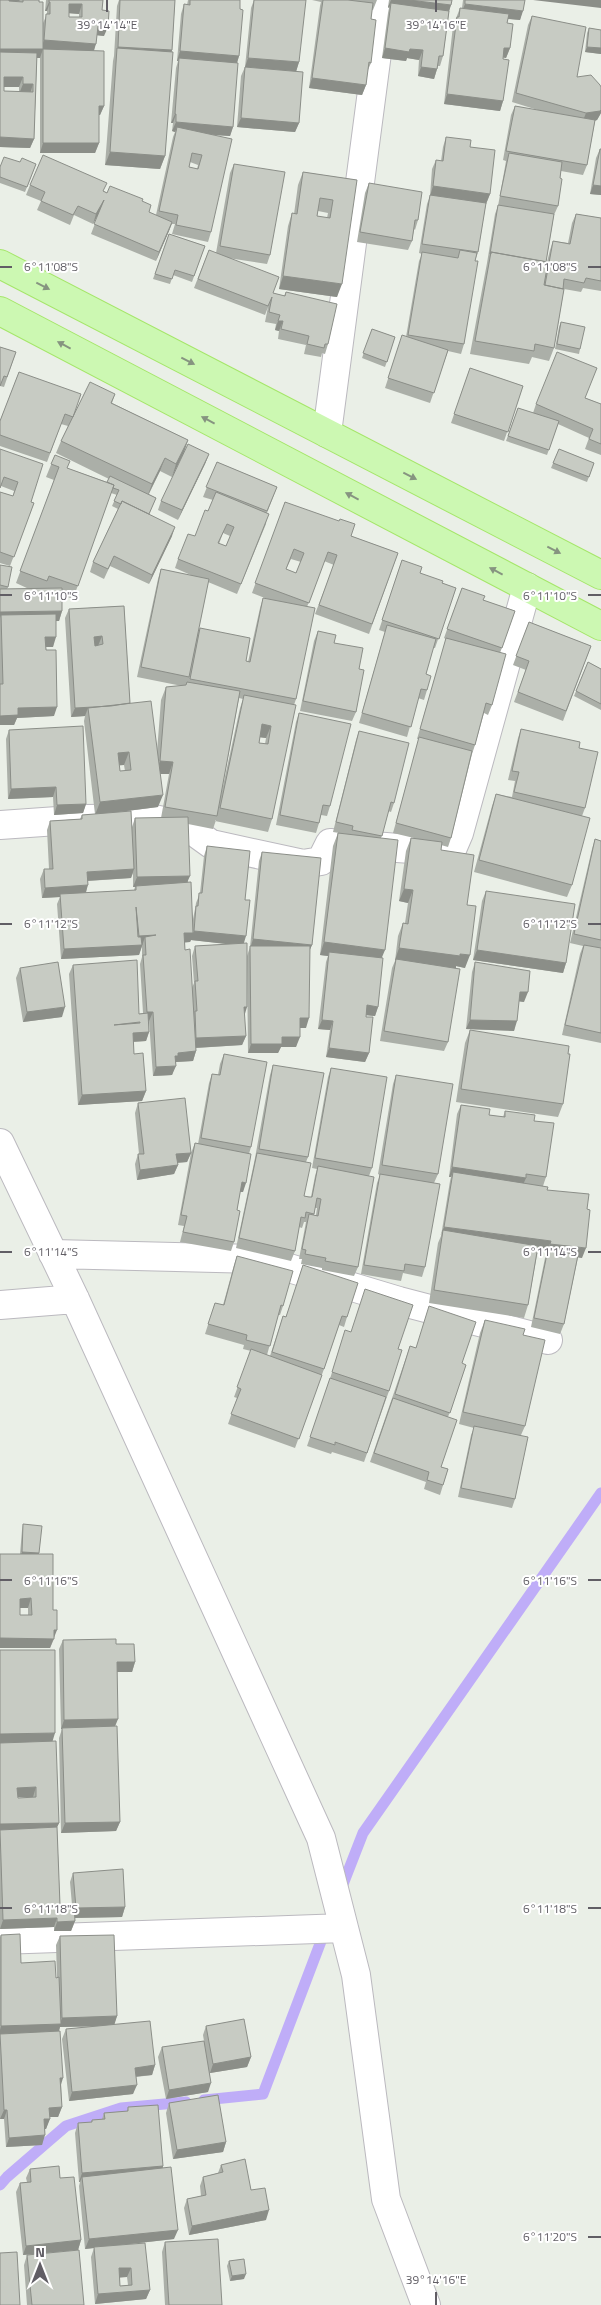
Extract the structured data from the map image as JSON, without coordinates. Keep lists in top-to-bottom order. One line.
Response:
{"north":"top","coordinates":["39°14'14\"E","39°14'16\"E","6°11'08\"S","6°11'10\"S","6°11'12\"S","6°11'14\"S","6°11'16\"S","6°11'18\"S","6°11'20\"S"]}
